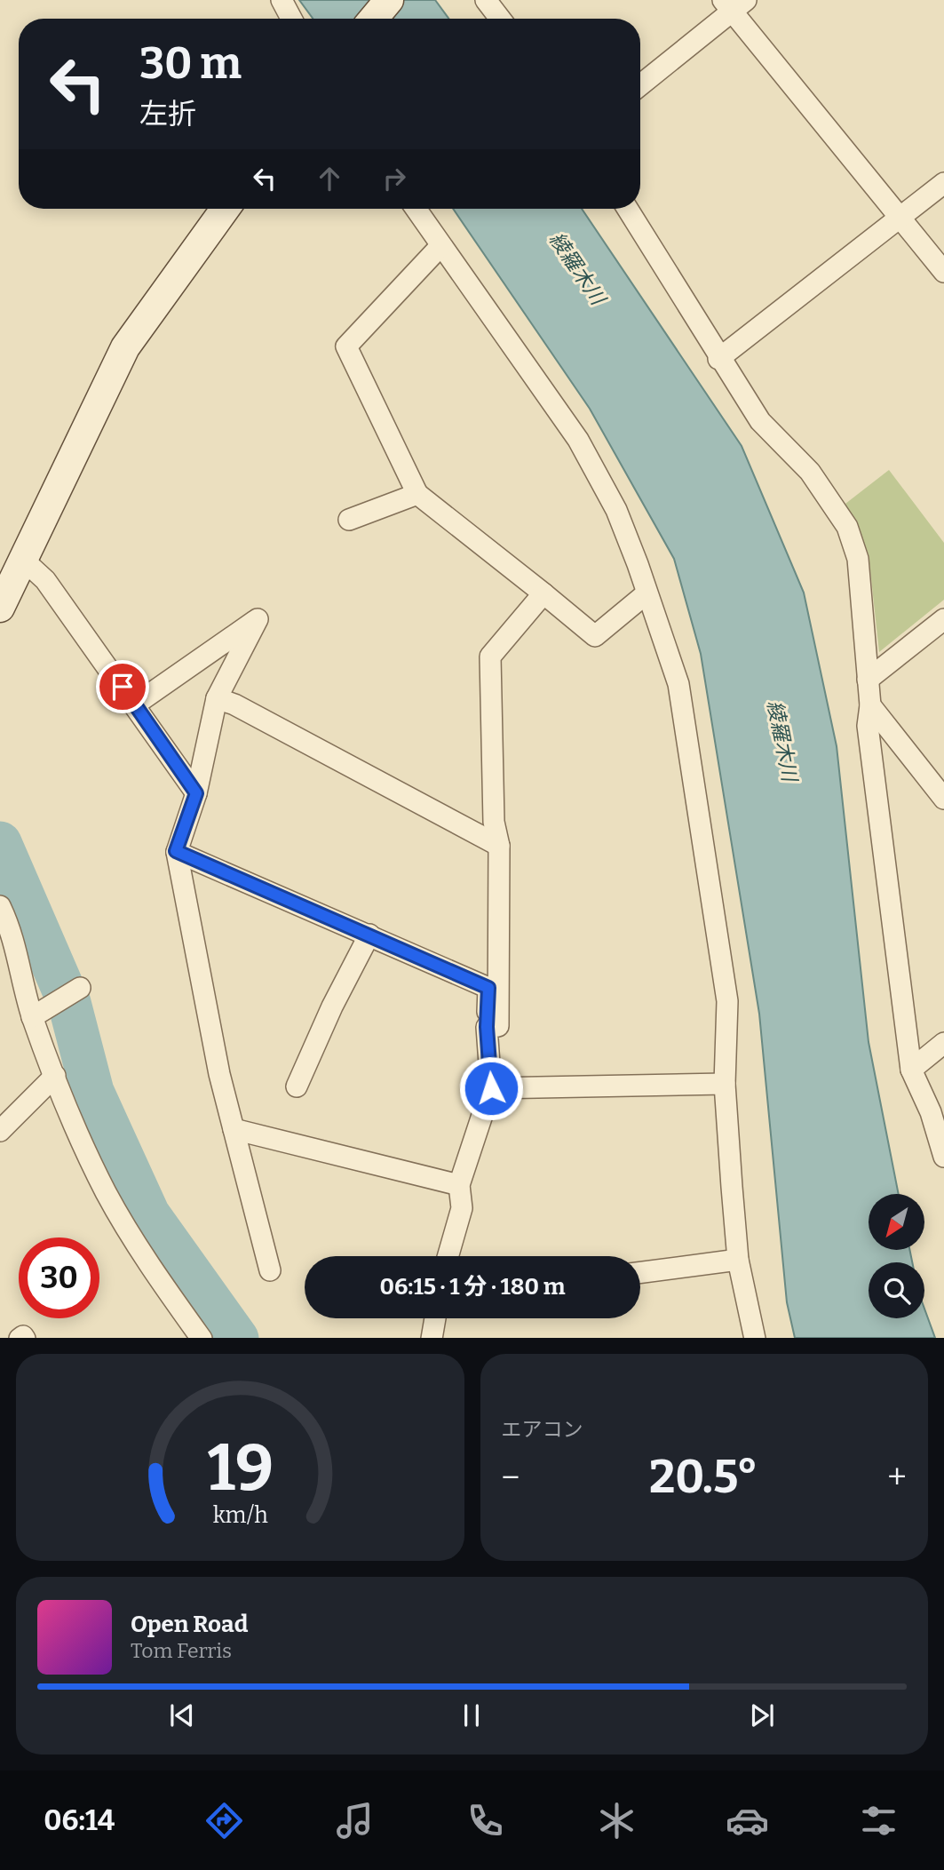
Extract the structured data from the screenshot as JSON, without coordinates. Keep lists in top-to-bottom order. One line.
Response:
{"water":["綾羅木川"],"north":"bottom left","page":{"turn":["30 m","左折"],"limit":"30","trip":"06:15 · 1 分 · 180 m","tile":"エアコン","heat":["−","20.5°","+"],"song":["Open Road","Tom Ferris"],"tabs":"06:14","gauge":["19","km/h"]}}
